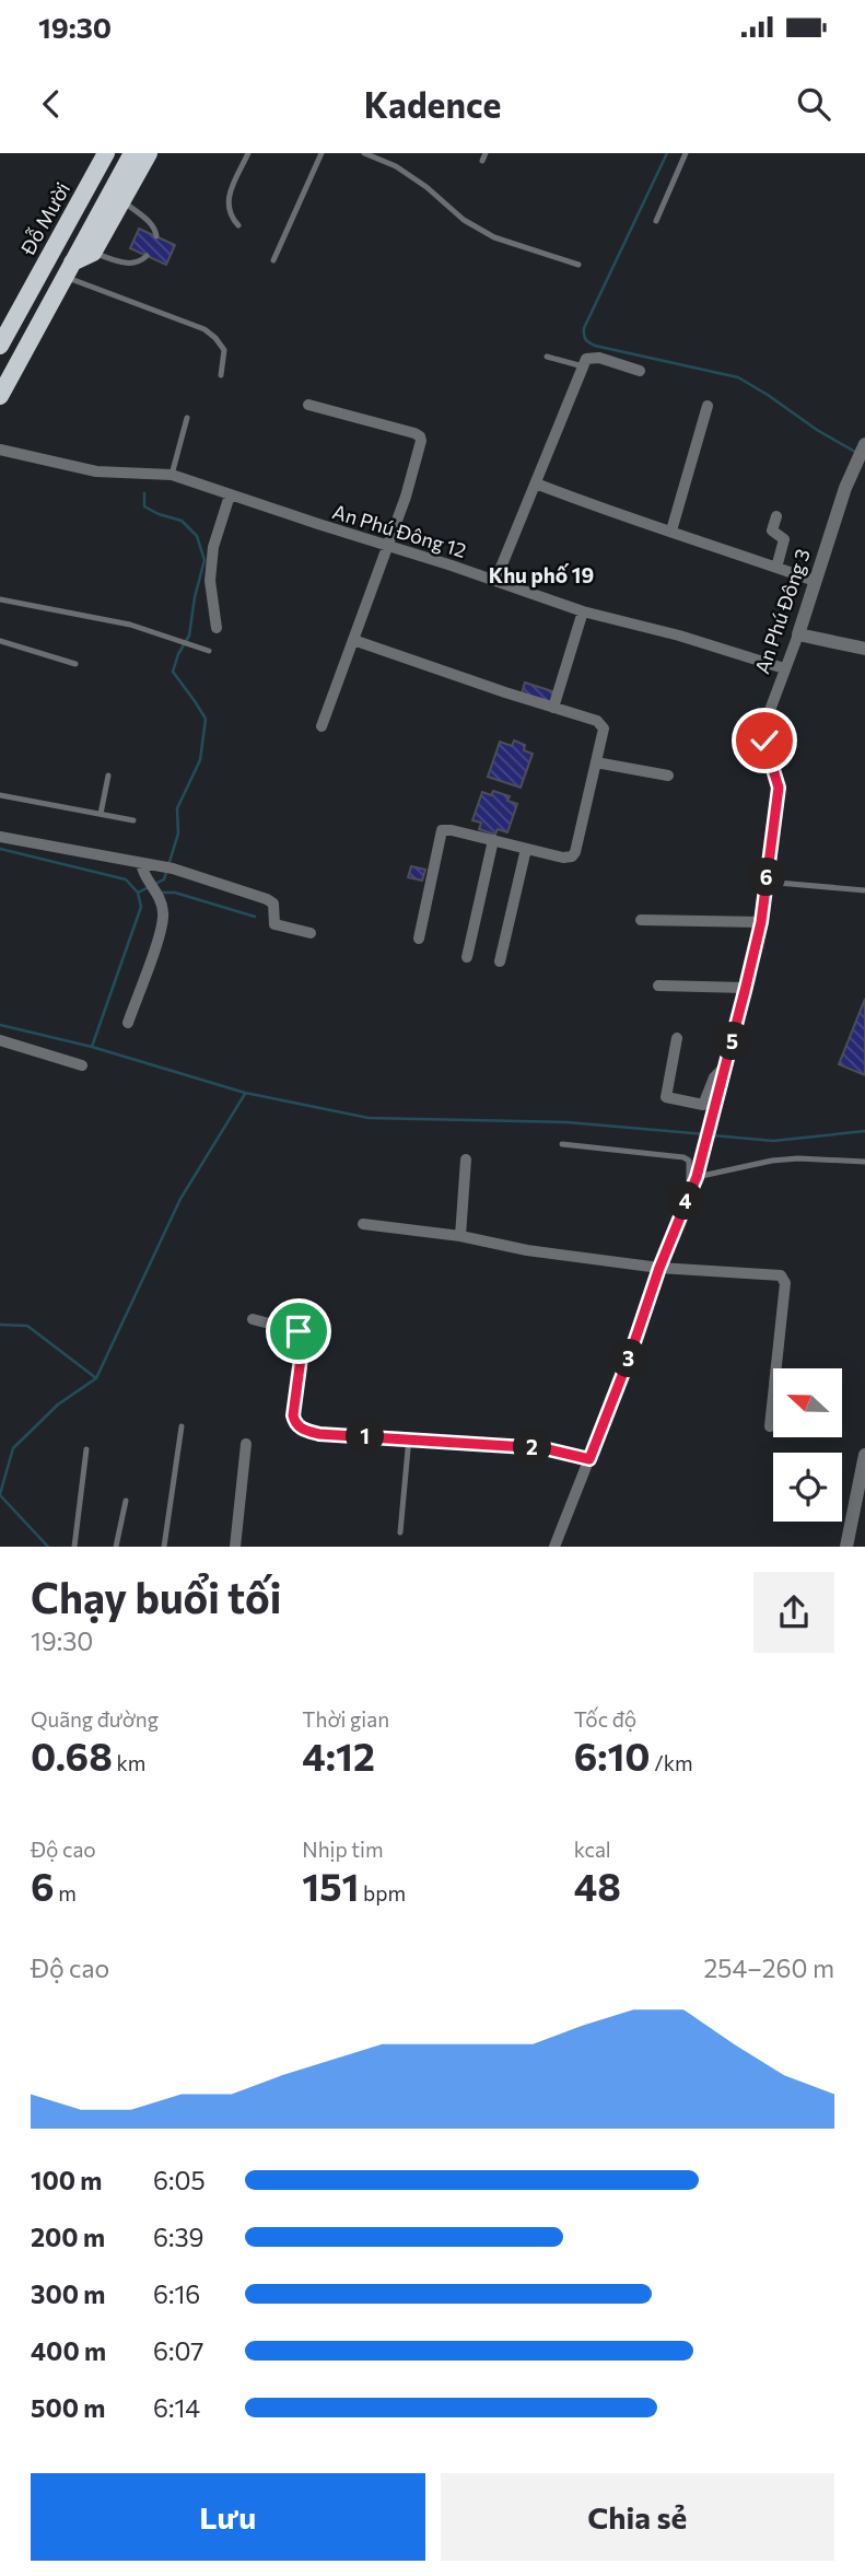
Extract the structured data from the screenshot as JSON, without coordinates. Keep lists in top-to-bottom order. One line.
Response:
{"streets":{"highway":["Đỗ Mười"],"street":["An Phú Đông 12","An Phú Đông 3"]},"crossings":[["An Phú Đông 12","An Phú Đông 3"]],"districts":["Khu phố 19"],"north":"left","page":{"status":"19:30","header":"Kadence","pins":["6","5","4","3","1","2"],"heading":["Chạy buổi tối","19:30"],"stats":[["Quãng đường","0.68 km"],["Thời gian","4:12"],["Tốc độ","6:10 /km"],["Độ cao","6 m"],["Nhịp tim","151 bpm"],["kcal","48"]],"chart":["Độ cao","254–260 m"],"list":[{"name":"100 m","note":"6:05"},{"name":"200 m","note":"6:39"},{"name":"300 m","note":"6:16"},{"name":"400 m","note":"6:07"},{"name":"500 m","note":"6:14"}],"buttons":["Lưu","Chia sẻ"]}}
